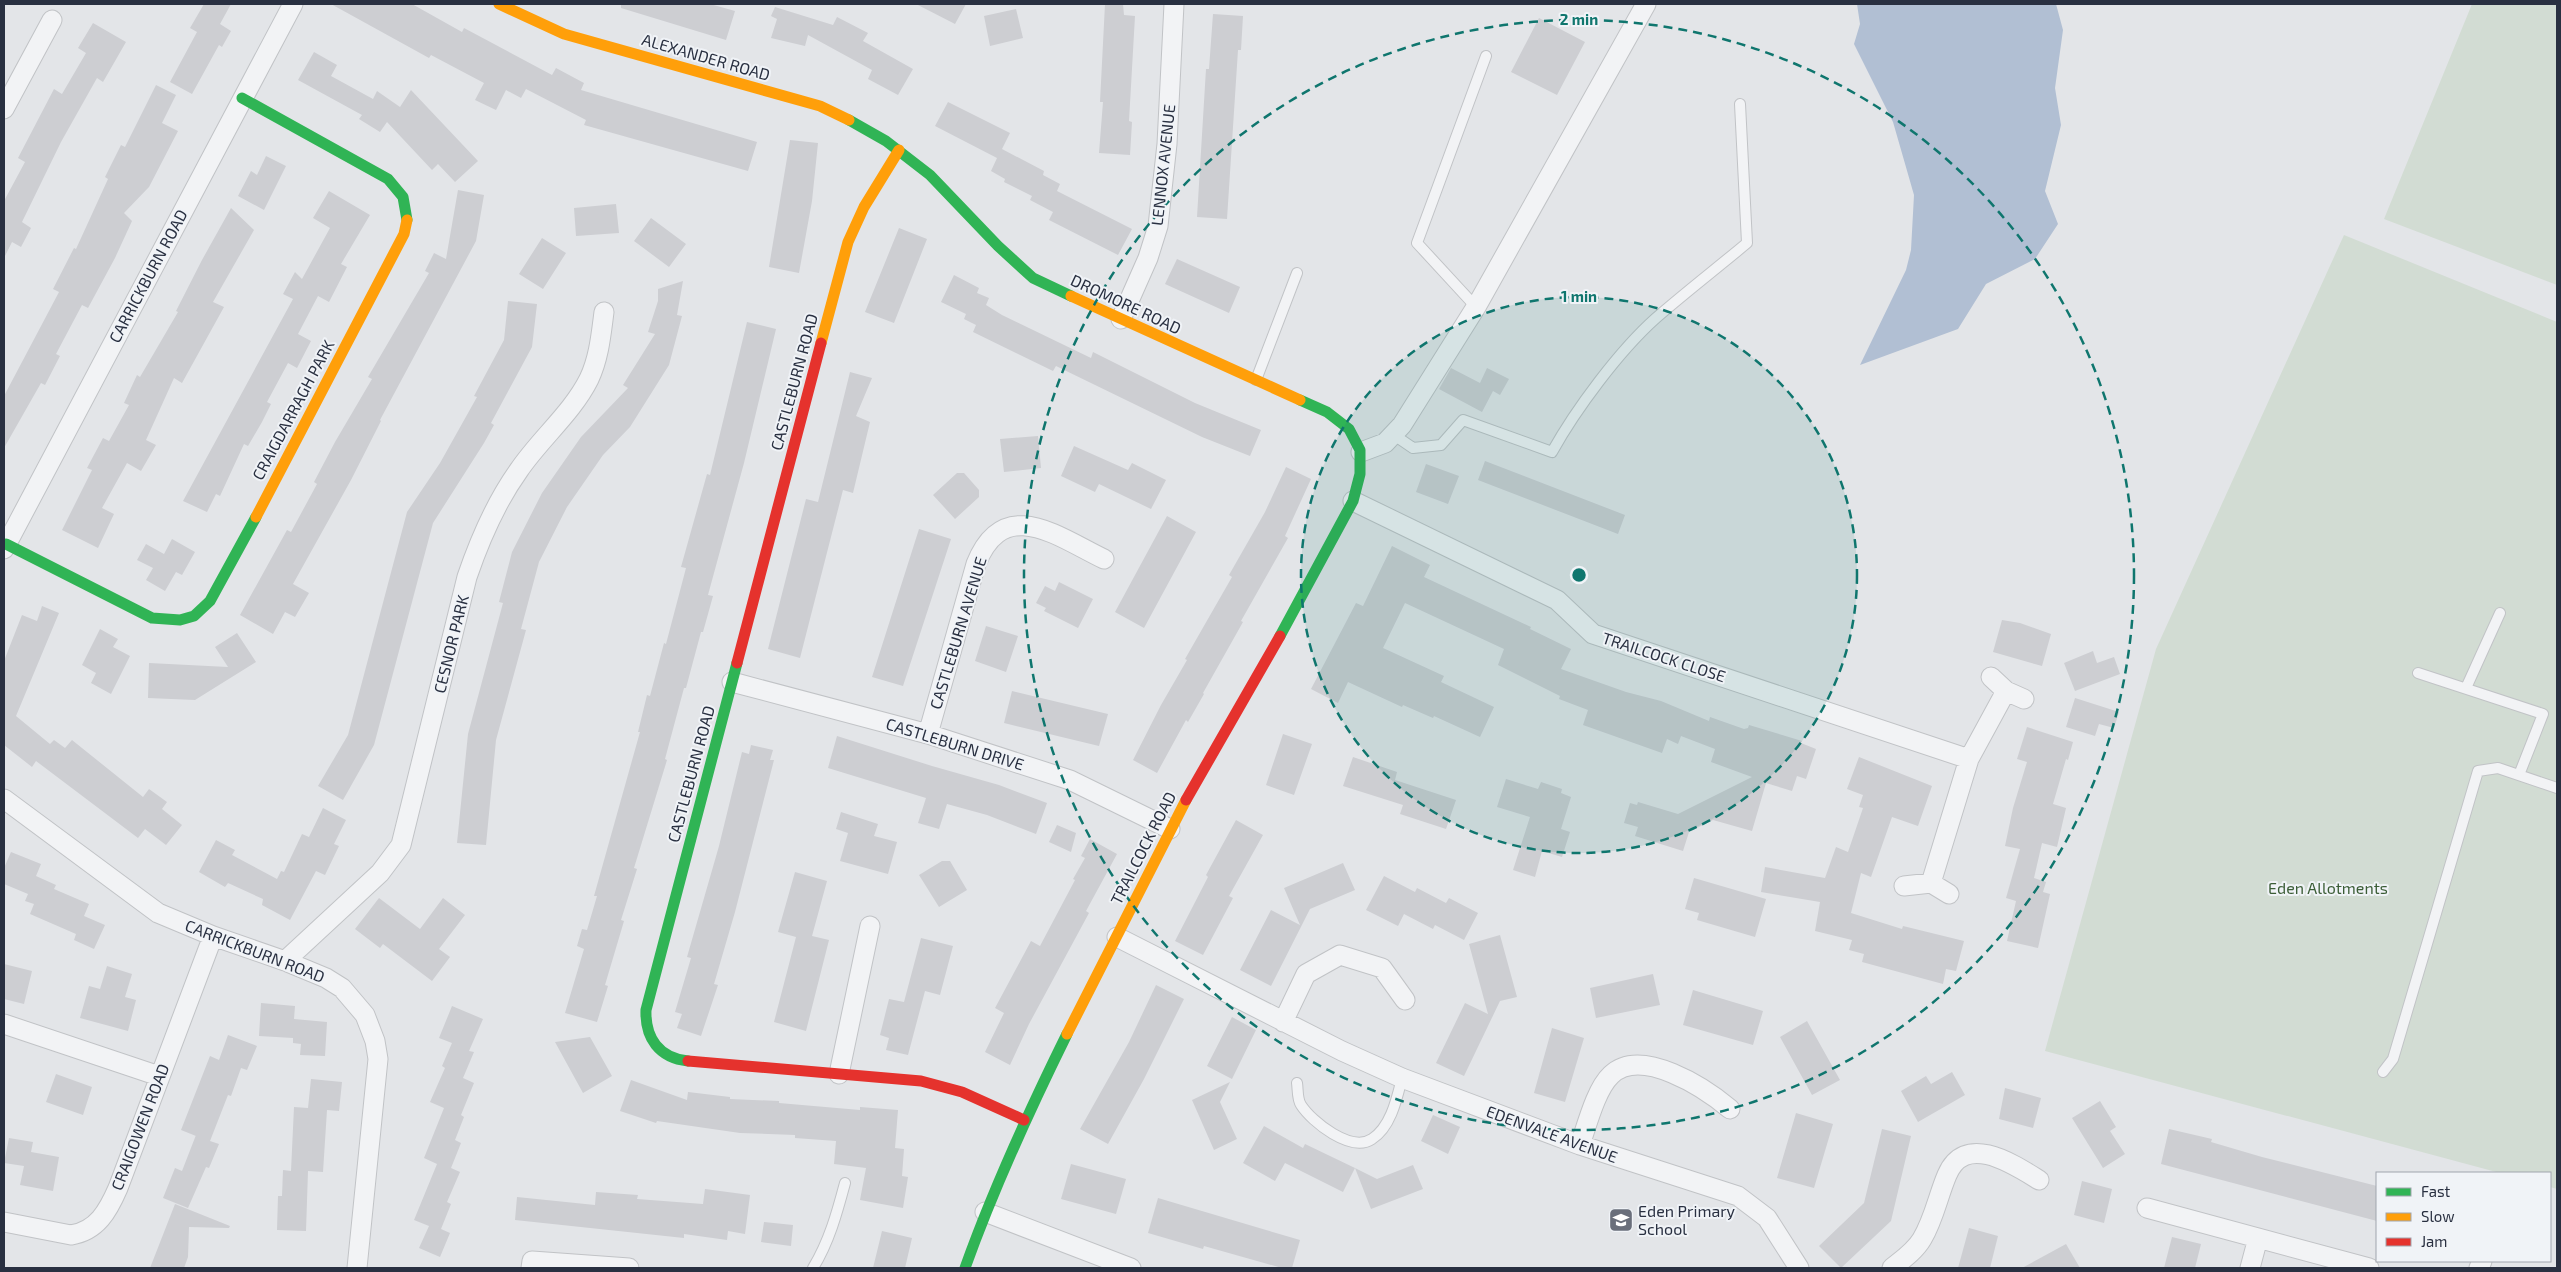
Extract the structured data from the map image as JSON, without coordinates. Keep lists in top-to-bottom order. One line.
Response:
{"streets":{"street":["ALEXANDER ROAD","LENNOX AVENUE","CARRICKBURN ROAD","DROMORE ROAD","CASTLEBURN ROAD","CRAIGDARRAGH PARK","CASTLEBURN AVENUE","CESNOR PARK","TRAILCOCK CLOSE","CASTLEBURN DRIVE","TRAILCOCK ROAD","CRAIGOWEN ROAD","EDENVALE AVENUE"]},"crossings":[["ALEXANDER ROAD","DROMORE ROAD"],["ALEXANDER ROAD","CASTLEBURN ROAD"],["LENNOX AVENUE","DROMORE ROAD"],["CARRICKBURN ROAD","CRAIGDARRAGH PARK"],["CARRICKBURN ROAD","CESNOR PARK"],["CARRICKBURN ROAD","CRAIGOWEN ROAD"],["DROMORE ROAD","CASTLEBURN ROAD"],["DROMORE ROAD","TRAILCOCK ROAD"],["CASTLEBURN ROAD","CASTLEBURN DRIVE"],["CASTLEBURN ROAD","TRAILCOCK ROAD"],["CASTLEBURN AVENUE","CASTLEBURN DRIVE"],["TRAILCOCK CLOSE","TRAILCOCK ROAD"],["CASTLEBURN DRIVE","TRAILCOCK ROAD"],["TRAILCOCK ROAD","EDENVALE AVENUE"]],"parks":["Eden Allotments"],"places":{"school or university":["Eden Primary School"]},"legend":["Fast","Slow","Jam"],"rings":["2 min","1 min"]}
